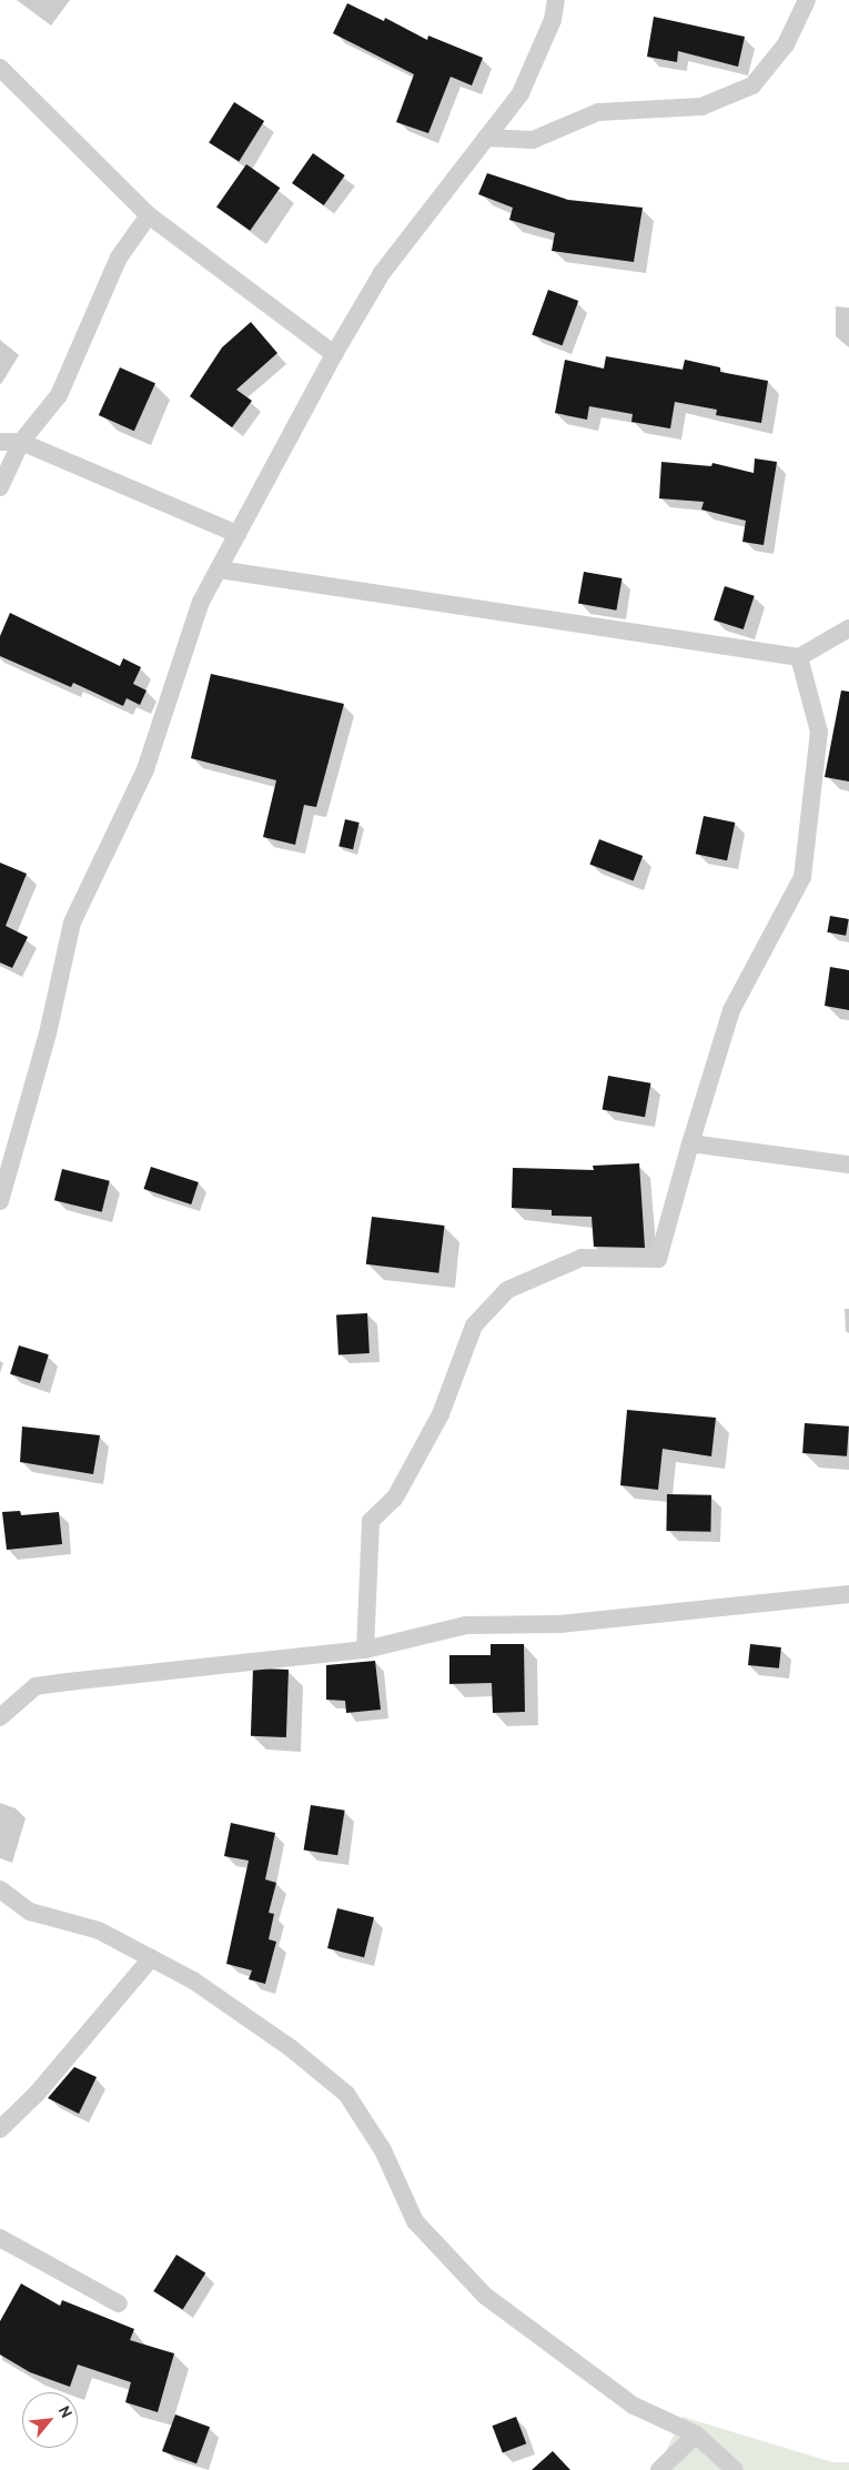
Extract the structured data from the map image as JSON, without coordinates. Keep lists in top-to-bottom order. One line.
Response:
{"north":"top right"}
